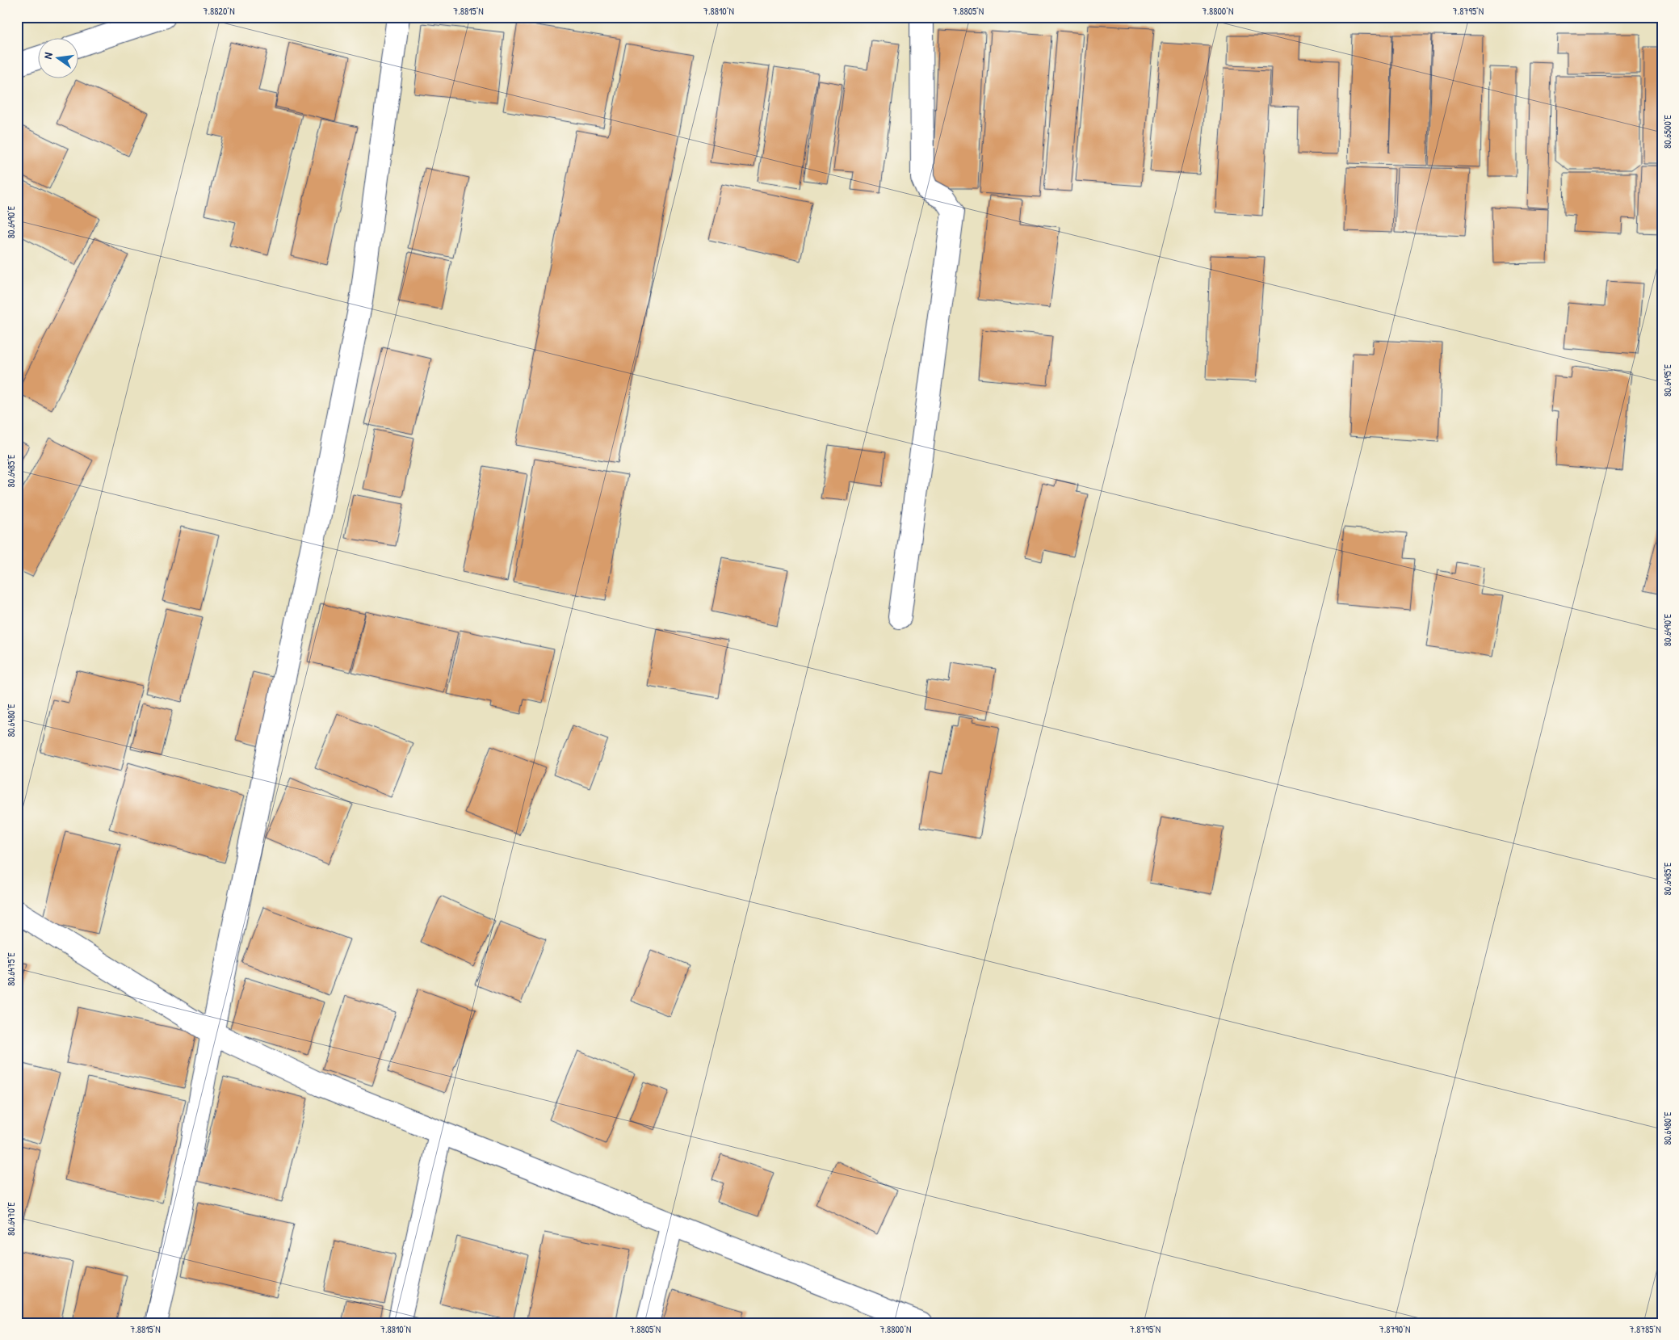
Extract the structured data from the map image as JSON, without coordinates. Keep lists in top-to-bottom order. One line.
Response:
{"north":"left","coordinates":["7.8820°N","7.8815°N","7.8810°N","7.8805°N","7.8800°N","7.8795°N","80.6500°E","80.6490°E","80.6495°E","80.6485°E","80.6480°E","80.6475°E","80.6470°E","7.8790°N","7.8785°N"]}
